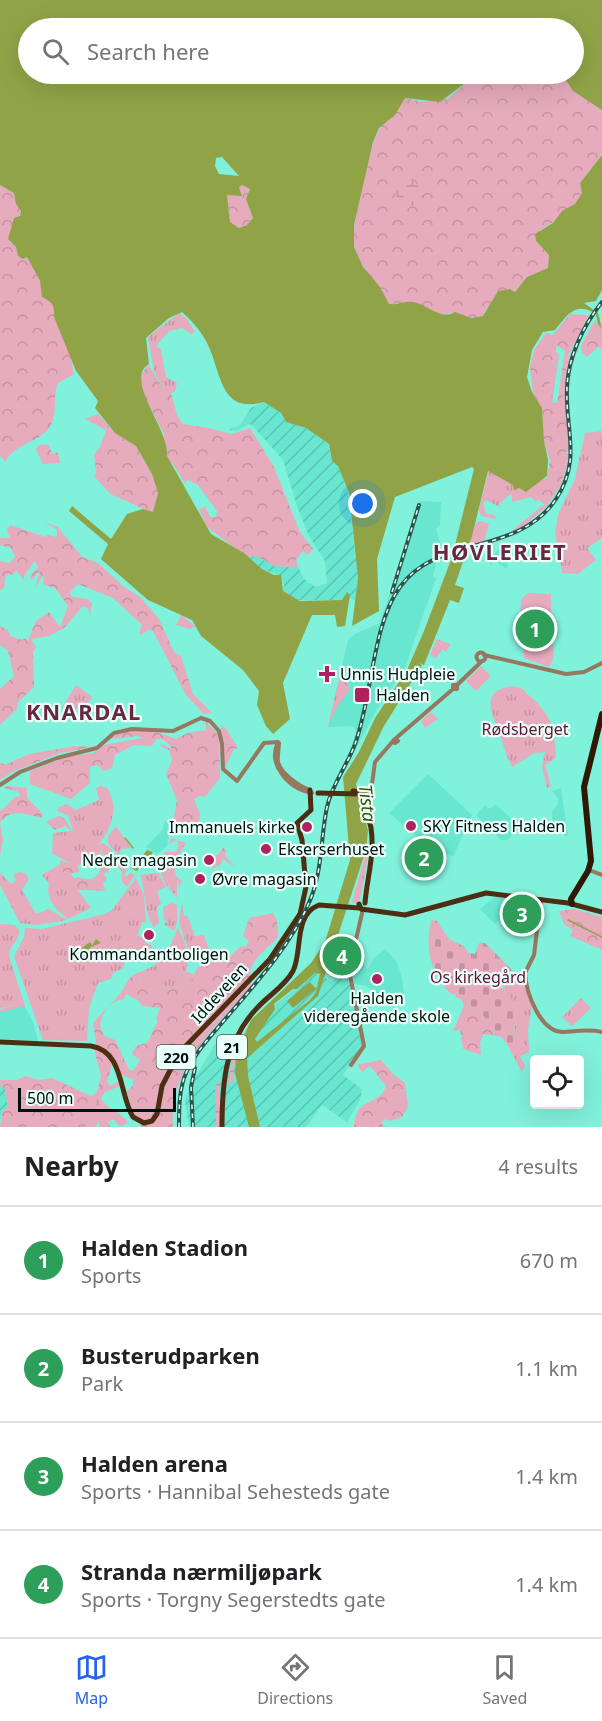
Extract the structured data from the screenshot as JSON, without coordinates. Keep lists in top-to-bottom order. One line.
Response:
{"streets":{"main road":["Iddeveien","21","220"]},"districts":["HØVLERIET","KNARDAL"],"water":["Tista"],"parks":["Rødsberget","Os kirkegård"],"places":{"health":["Unnis Hudpleie"],"transit":["Halden"],"other":["SKY Fitness Halden","Immanuels kirke","Ekserserhuset","Nedre magasin","Øvre magasin","Kommandantboligen","Halden videregående skole"]},"scale_bar":"500 m","page":{"search":"Search here","pins":["1","2","3","4"],"scale":"500 m","heading":["Nearby","4 results"],"list":[{"mark":"1","name":"Halden Stadion","note":"Sports","value":"670 m"},{"mark":"2","name":"Busterudparken","note":"Park","value":"1.1 km"},{"mark":"3","name":"Halden arena","note":"Sports · Hannibal Sehesteds gate","value":"1.4 km"},{"mark":"4","name":"Stranda nærmiljøpark","note":"Sports · Torgny Segerstedts gate","value":"1.4 km"}],"nav":["Map","Directions","Saved"]}}
